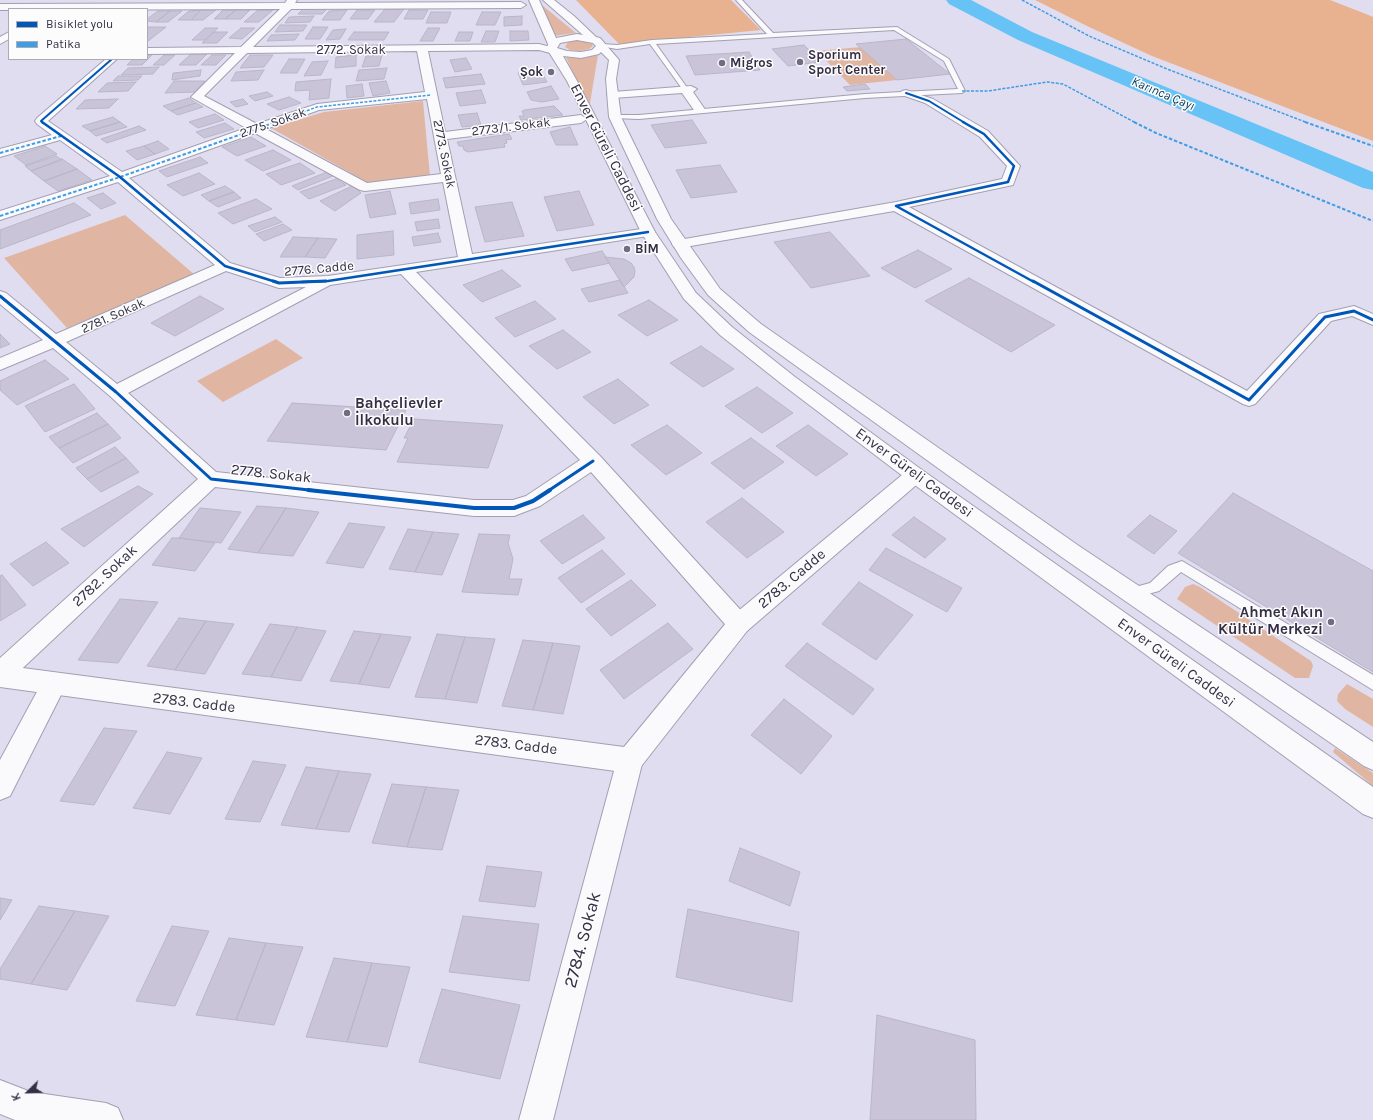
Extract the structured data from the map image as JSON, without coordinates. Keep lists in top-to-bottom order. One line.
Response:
{"streets":{"street":["2772. Sokak","2775. Sokak","2773/1. Sokak","Enver Güreli Caddesi","2773. Sokak","2776. Cadde","2781. Sokak","2778. Sokak","2782. Sokak","2783. Cadde","2784. Sokak"]},"crossings":[["2772. Sokak","Enver Güreli Caddesi"],["2772. Sokak","2773. Sokak"],["2775. Sokak","2773. Sokak"],["2775. Sokak","2776. Cadde"],["2773/1. Sokak","2773. Sokak"],["Enver Güreli Caddesi","2776. Cadde"],["Enver Güreli Caddesi","2783. Cadde"],["2773. Sokak","2776. Cadde"],["2776. Cadde","2781. Sokak"],["2781. Sokak","2778. Sokak"],["2778. Sokak","2782. Sokak"],["2783. Cadde","2784. Sokak"]],"water":["Karınca Çayı"],"places":["Sporium Sport Center","Migros","Şok","BİM","Bahçelievler İlkokulu","Ahmet Akın Kültür Merkezi"],"legend":["Bisiklet yolu","Patika"],"north":"bottom left"}
